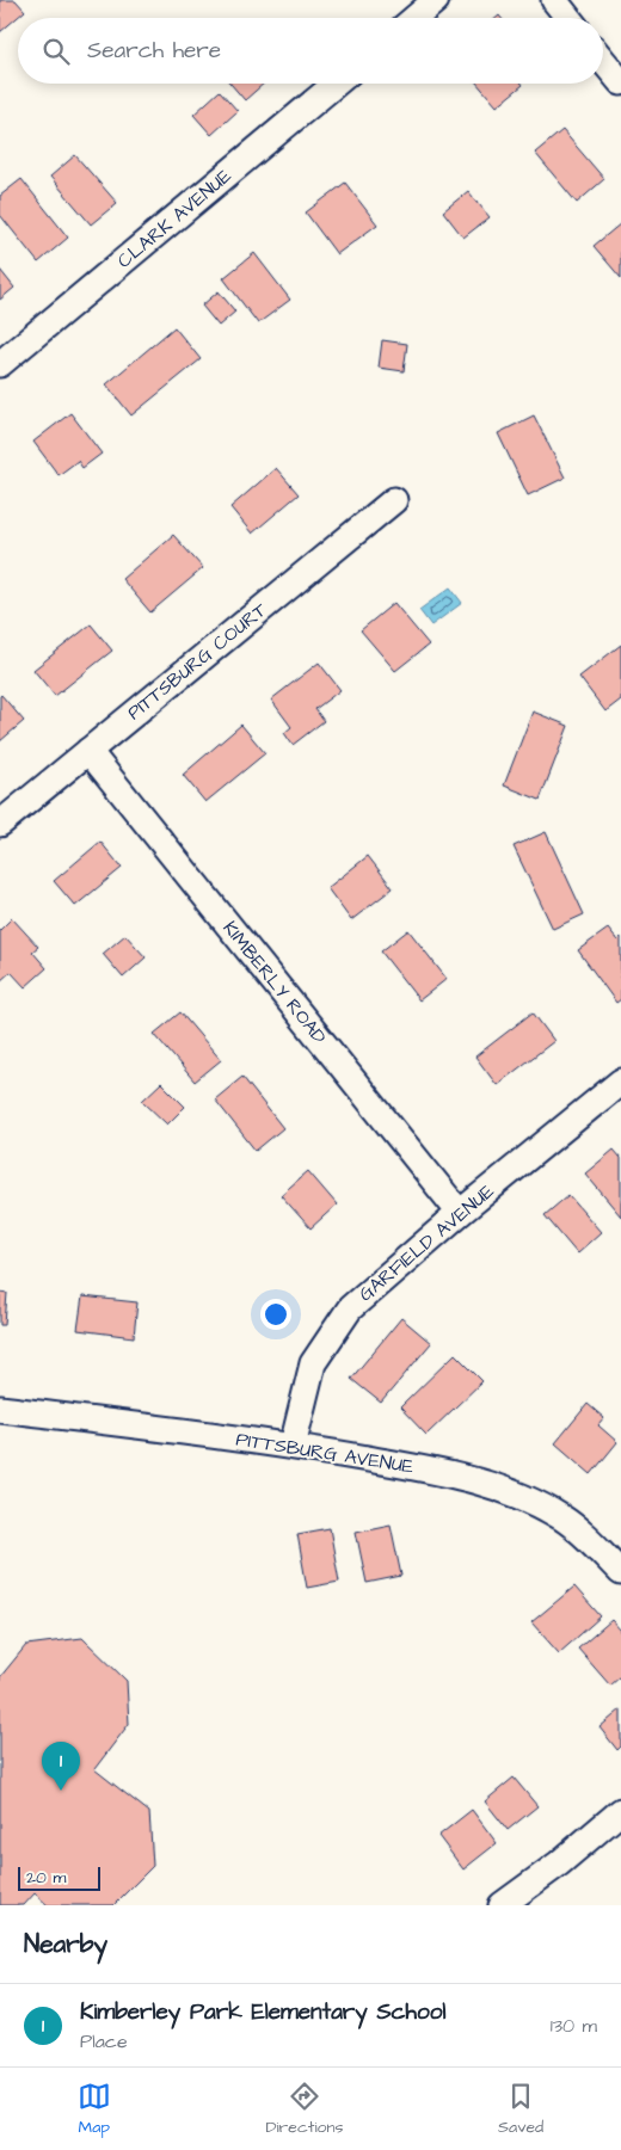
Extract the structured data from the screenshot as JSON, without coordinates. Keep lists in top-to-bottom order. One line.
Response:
{"streets":{"street":["CLARK AVENUE","PITTSBURG COURT","KIMBERLY ROAD","GARFIELD AVENUE","PITTSBURG AVENUE"]},"crossings":[["PITTSBURG COURT","KIMBERLY ROAD"],["KIMBERLY ROAD","GARFIELD AVENUE"],["GARFIELD AVENUE","PITTSBURG AVENUE"]],"scale_bar":"20 m","page":{"search":"Search here","pins":"1","scale":"20 m","heading":"Nearby","list":[{"mark":"1","name":"Kimberley Park Elementary School","note":"Place","value":"130 m"}],"nav":["Map","Directions","Saved"]}}
